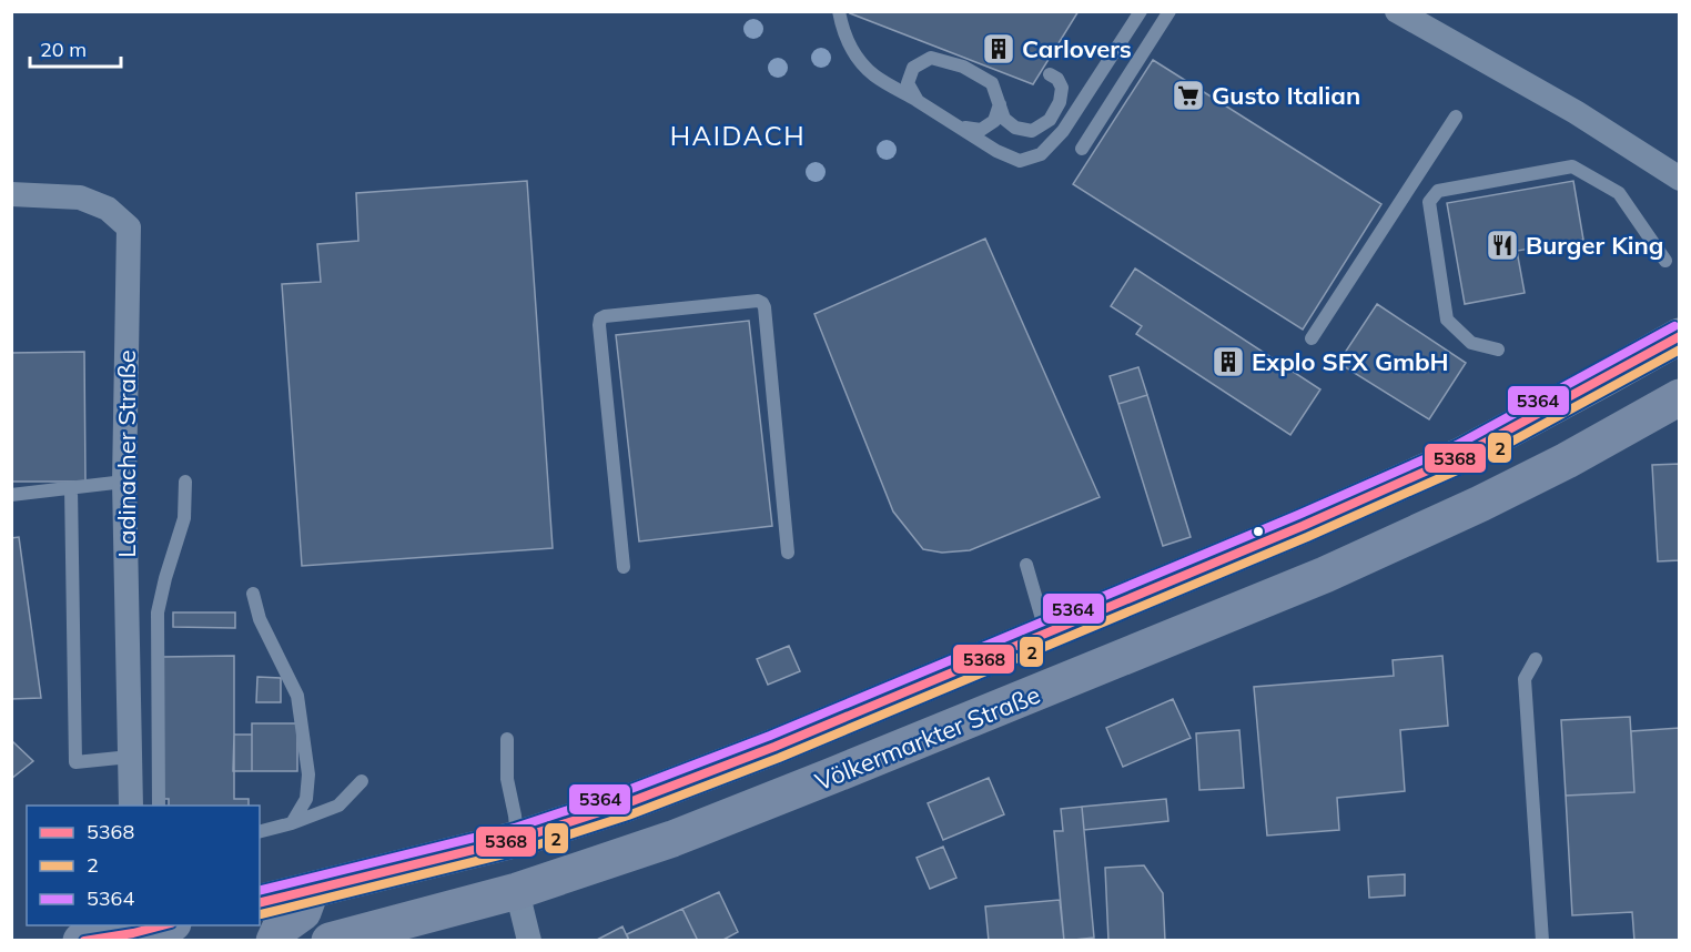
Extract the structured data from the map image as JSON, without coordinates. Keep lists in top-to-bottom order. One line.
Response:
{"streets":{"main road":["Völkermarkter Straße"],"street":["Ladinacher Straße"]},"districts":["HAIDACH"],"places":{"building":["Carlovers","Explo SFX GmbH"],"supermarket":["Gusto Italian"],"restaurant":["Burger King"]},"lines":["transit line 5364","transit line 5368","transit line 2"],"legend":["5368","2","5364"],"scale_bar":"20 m"}
